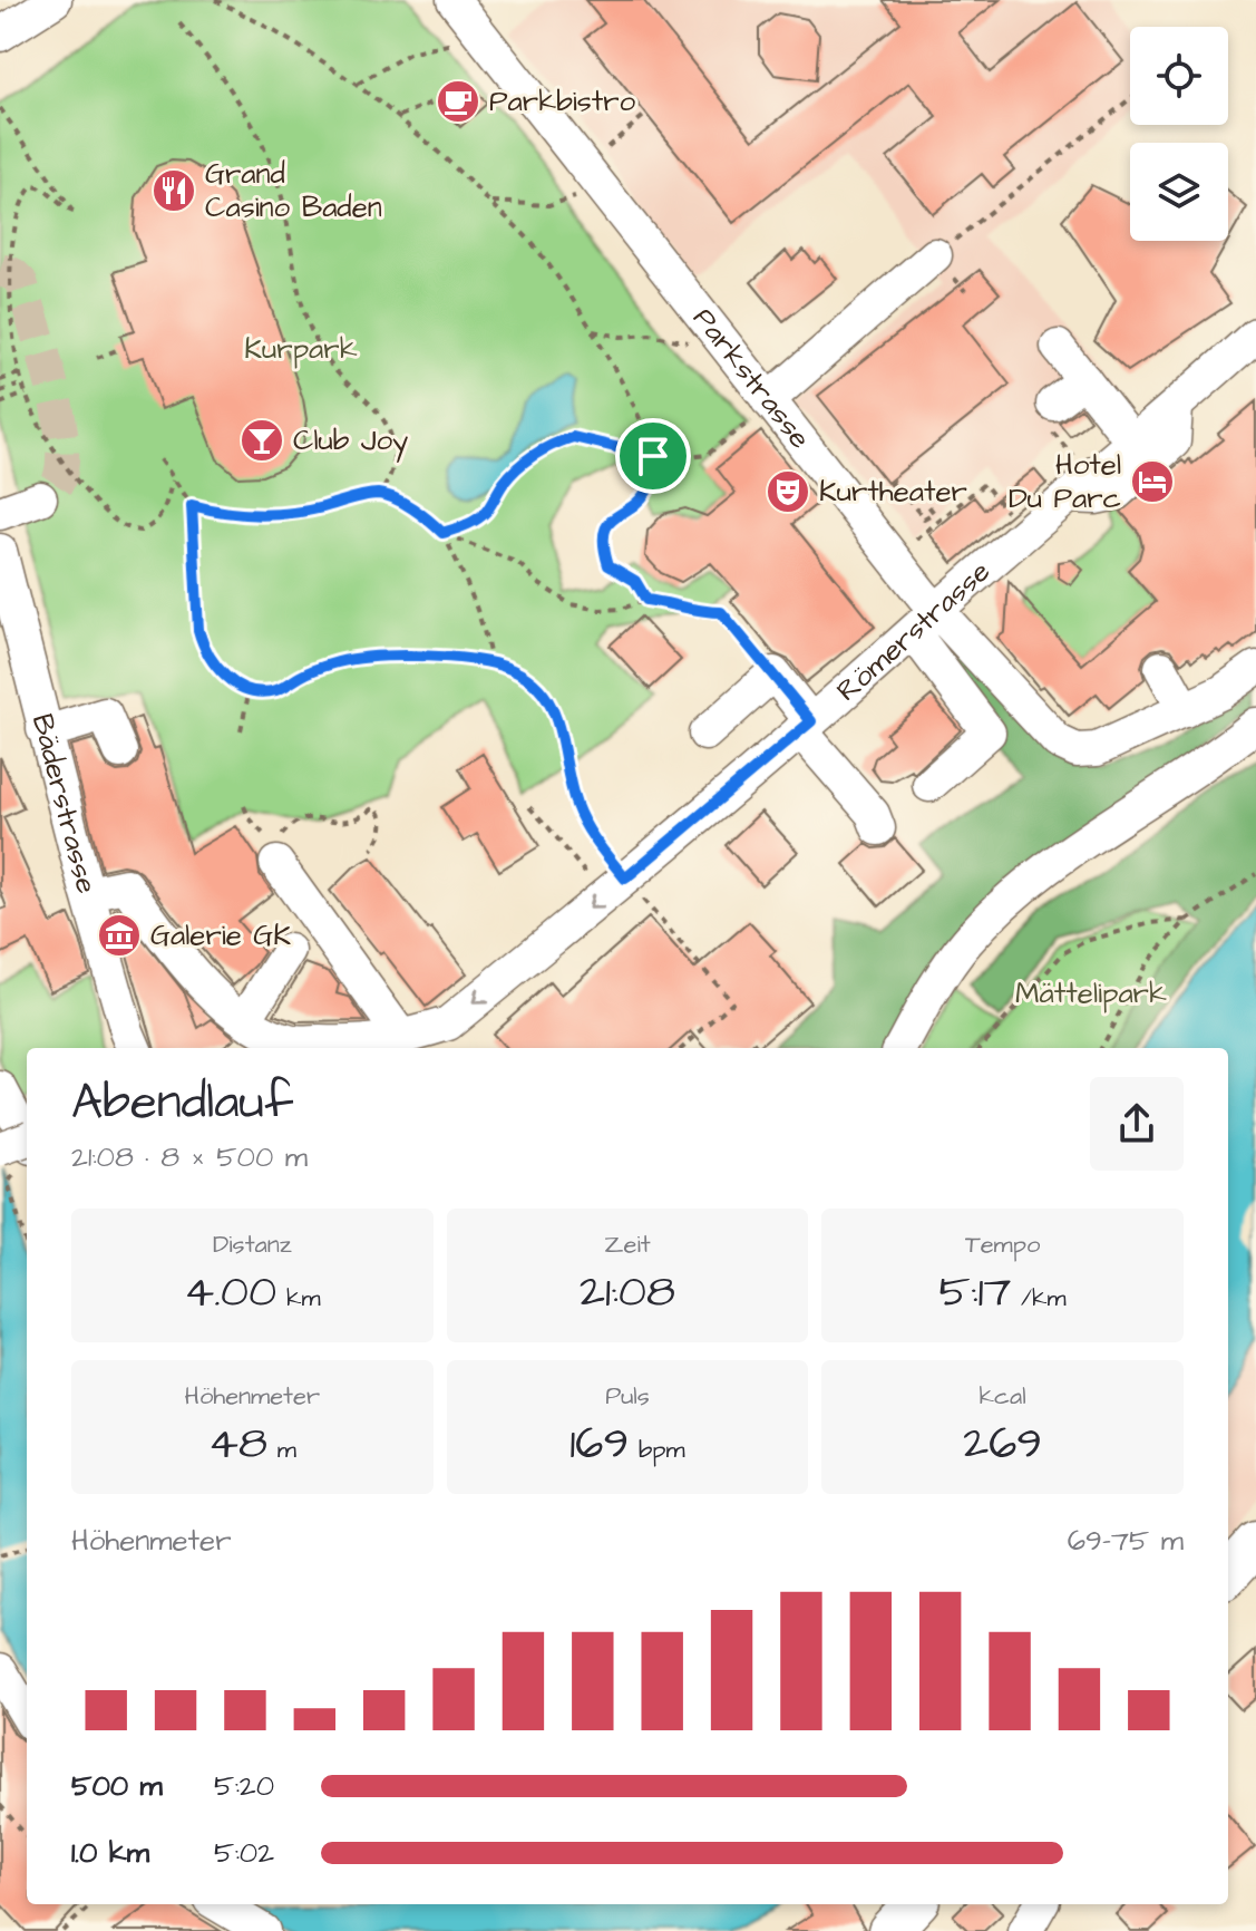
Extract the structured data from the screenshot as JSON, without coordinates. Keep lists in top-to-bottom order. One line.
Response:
{"streets":{"street":["Parkstrasse","Römerstrasse","Bäderstrasse"]},"crossings":[["Parkstrasse","Römerstrasse"],["Römerstrasse","Bäderstrasse"]],"parks":["Kurpark","Mättelipark"],"places":{"cafe":["Parkbistro"],"restaurant":["Grand Casino Baden"],"bar":["Club Joy"],"hotel":["Hotel Du Parc"],"theatre":["Kurtheater"],"museum":["Galerie GK"]},"page":{"heading":["Abendlauf","21:08 · 8 × 500 m"],"stats":[["Distanz","4.00 km"],["Zeit","21:08"],["Tempo","5:17 /km"],["Höhenmeter","48 m"],["Puls","169 bpm"],["kcal","269"]],"chart":["Höhenmeter","69–75 m"],"list":[{"name":"500 m","note":"5:20"},{"name":"1.0 km","note":"5:02"}]}}
